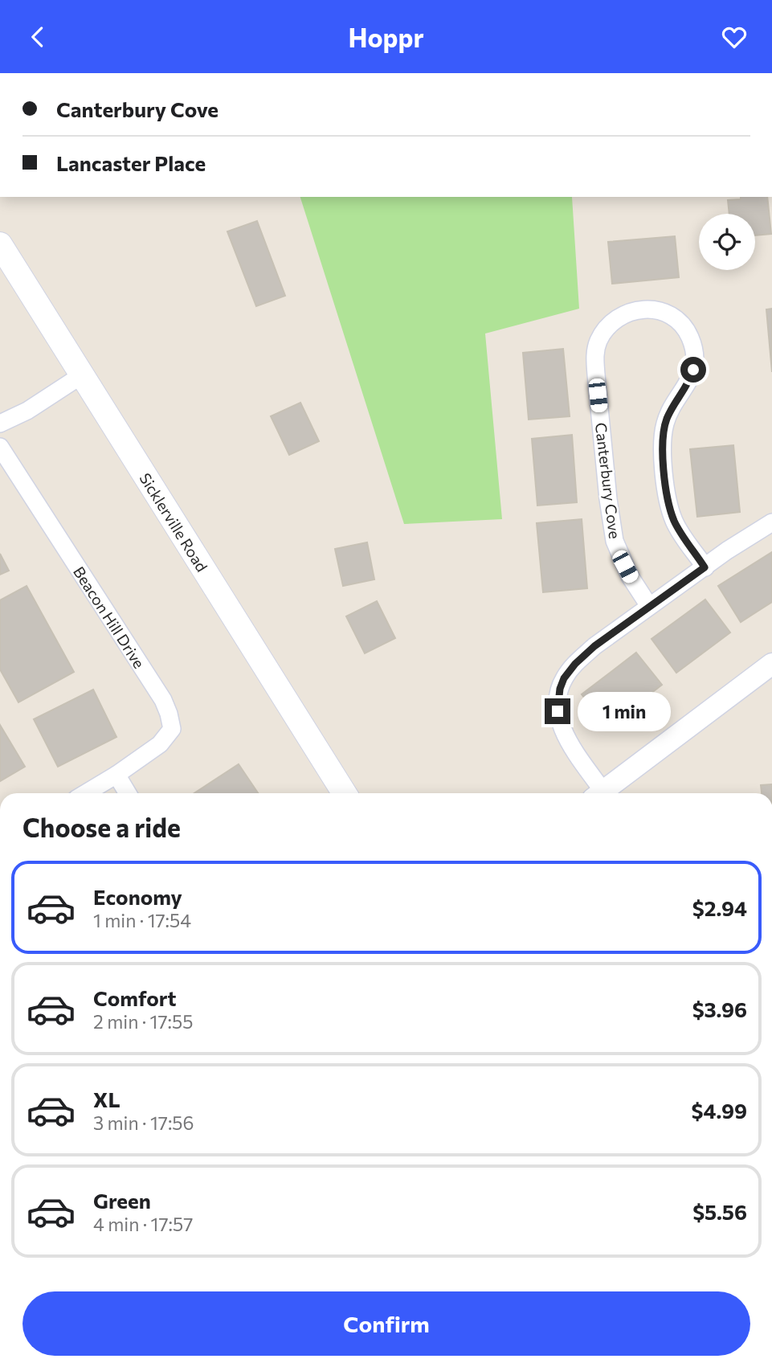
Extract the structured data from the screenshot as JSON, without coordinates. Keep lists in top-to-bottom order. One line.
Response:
{"streets":{"main road":["Sicklerville Road"],"street":["Canterbury Cove","Beacon Hill Drive"]},"page":{"header":"Hoppr","banner":["Canterbury Cove","Lancaster Place"],"bubble":"1 min","heading":"Choose a ride","list":[{"name":"Economy","note":"1 min · 17:54","value":"$2.94"},{"name":"Comfort","note":"2 min · 17:55","value":"$3.96"},{"name":"XL","note":"3 min · 17:56","value":"$4.99"},{"name":"Green","note":"4 min · 17:57","value":"$5.56"}],"buttons":"Confirm"}}
